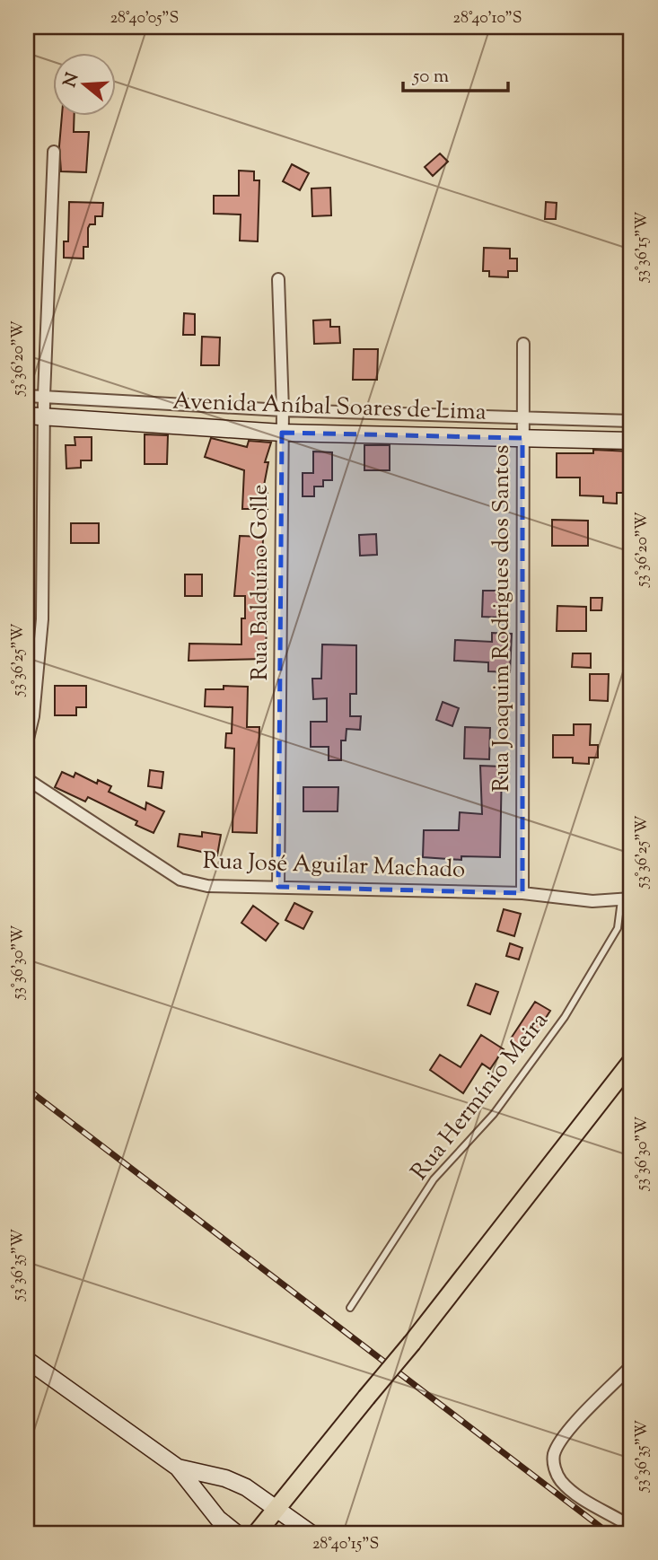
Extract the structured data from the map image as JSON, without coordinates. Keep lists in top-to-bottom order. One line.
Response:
{"streets":{"street":["Avenida Aníbal Soares de Lima","Rua Balduíno Golle","Rua Joaquim Rodrigues dos Santos","Rua José Aguilar Machado"],"lane":["Rua Hermínio Meira"]},"crossings":[["Avenida Aníbal Soares de Lima","Rua Balduíno Golle"],["Avenida Aníbal Soares de Lima","Rua Joaquim Rodrigues dos Santos"],["Rua Balduíno Golle","Rua José Aguilar Machado"],["Rua Joaquim Rodrigues dos Santos","Rua José Aguilar Machado"],["Rua José Aguilar Machado","Rua Hermínio Meira"]],"scale_bar":"50 m","north":"left","coordinates":["28°40'05\"S","28°40'10\"S","53°36'15\"W","53°36'20\"W","53°36'25\"W","53°36'30\"W","53°36'35\"W","28°40'15\"S"]}
